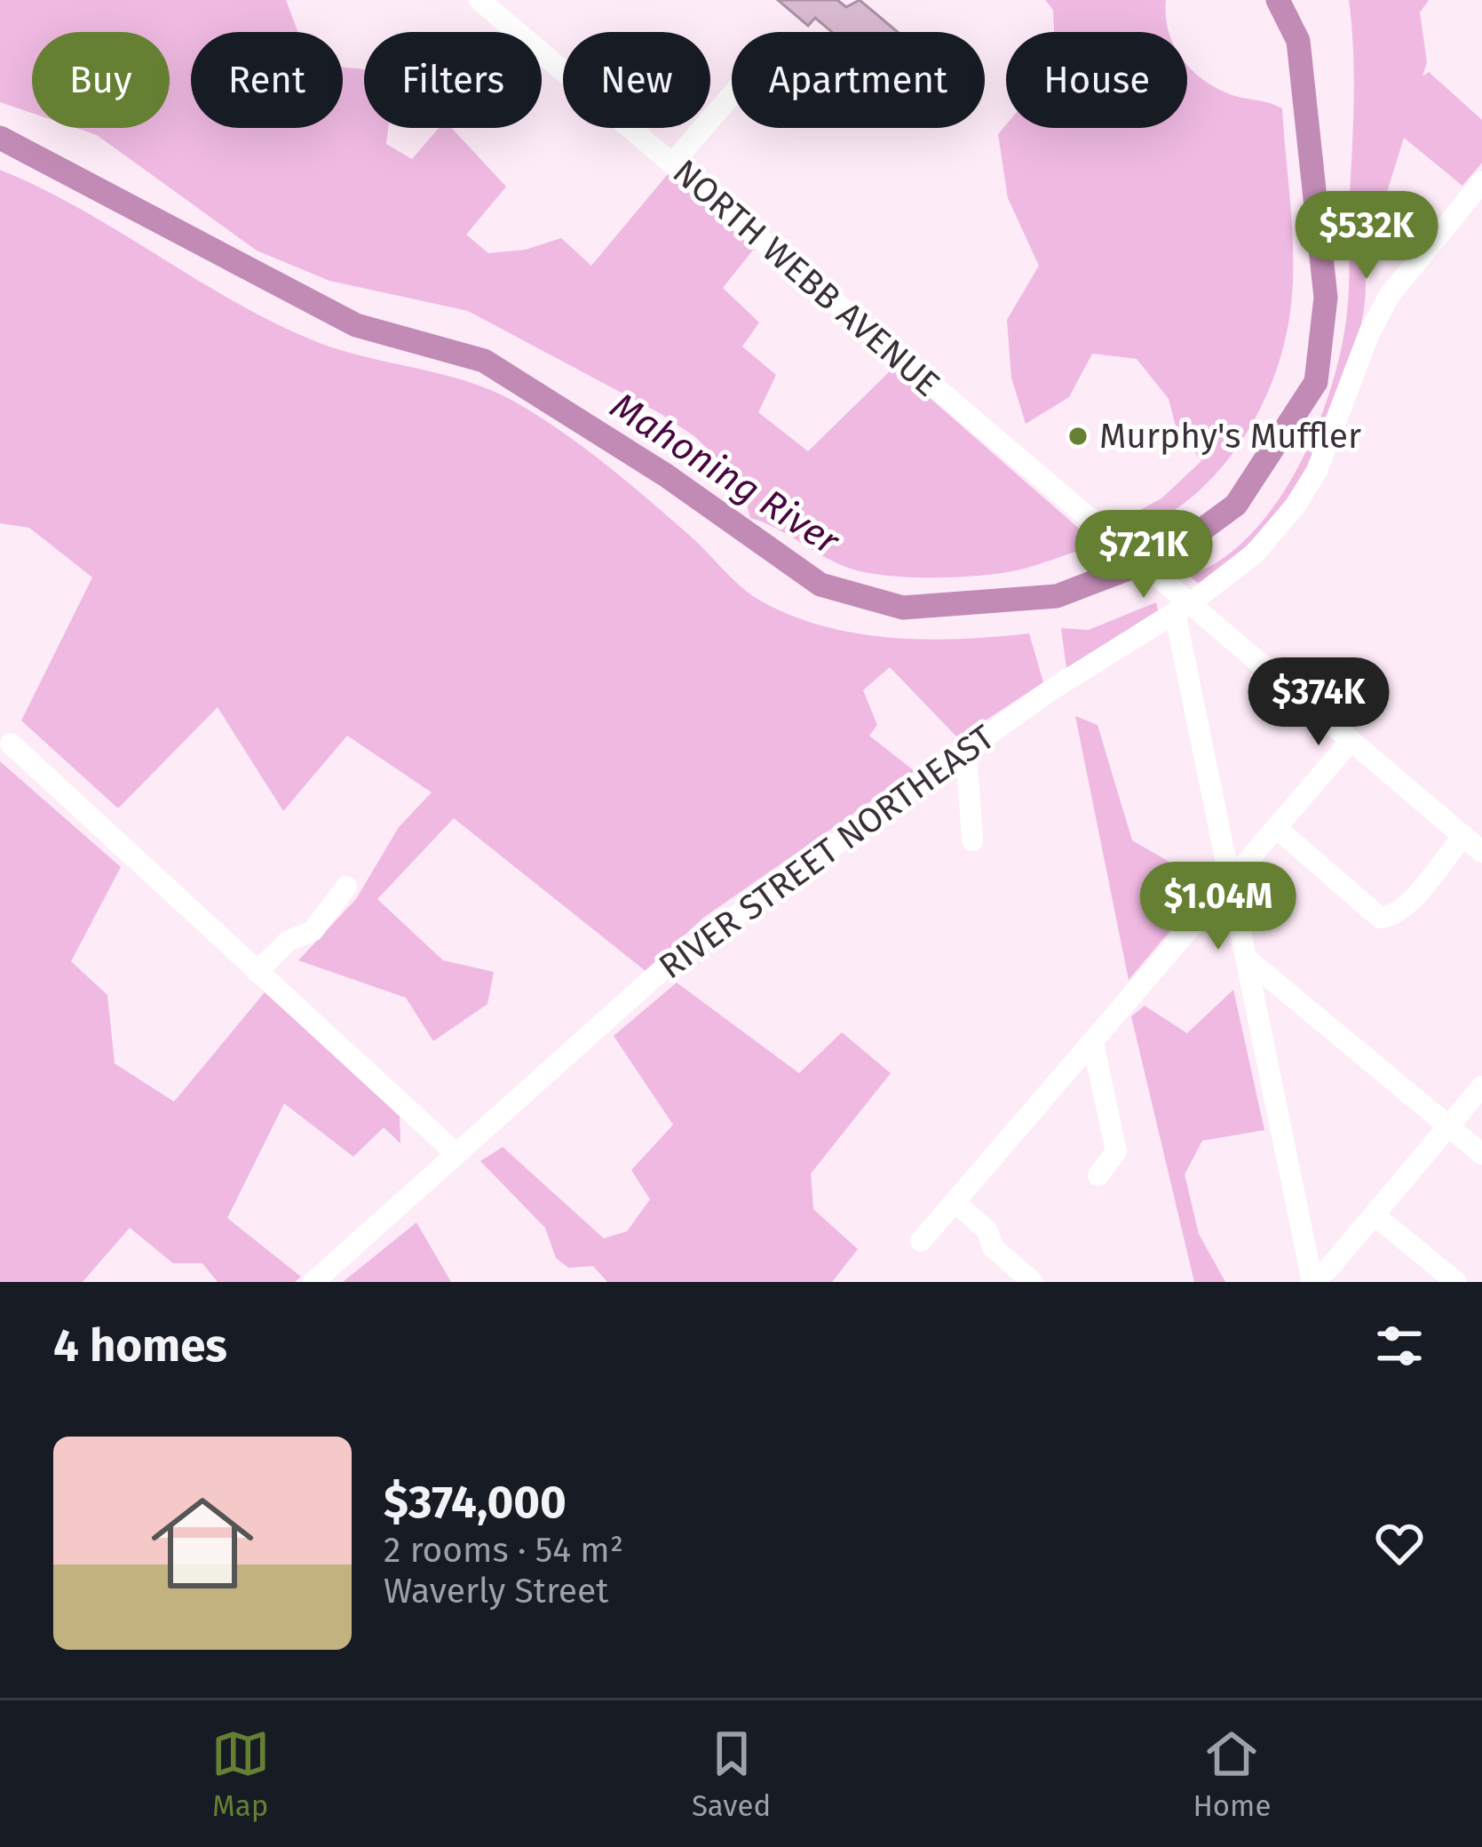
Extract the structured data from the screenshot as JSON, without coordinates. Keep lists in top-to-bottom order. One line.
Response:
{"streets":{"street":["NORTH WEBB AVENUE","RIVER STREET NORTHEAST"]},"crossings":[["NORTH WEBB AVENUE","RIVER STREET NORTHEAST"]],"water":["Mahoning River"],"places":["Murphy's Muffler"],"page":{"chip":["Buy","Rent","Filters","New","Apartment","House"],"price":["$532K","$721K","$374K","$1.04M"],"heading":"4 homes","list":[{"name":"$374,000","note":"2 rooms · 54 m² · Waverly Street"}],"tabs":["Map","Saved","Home"]}}
